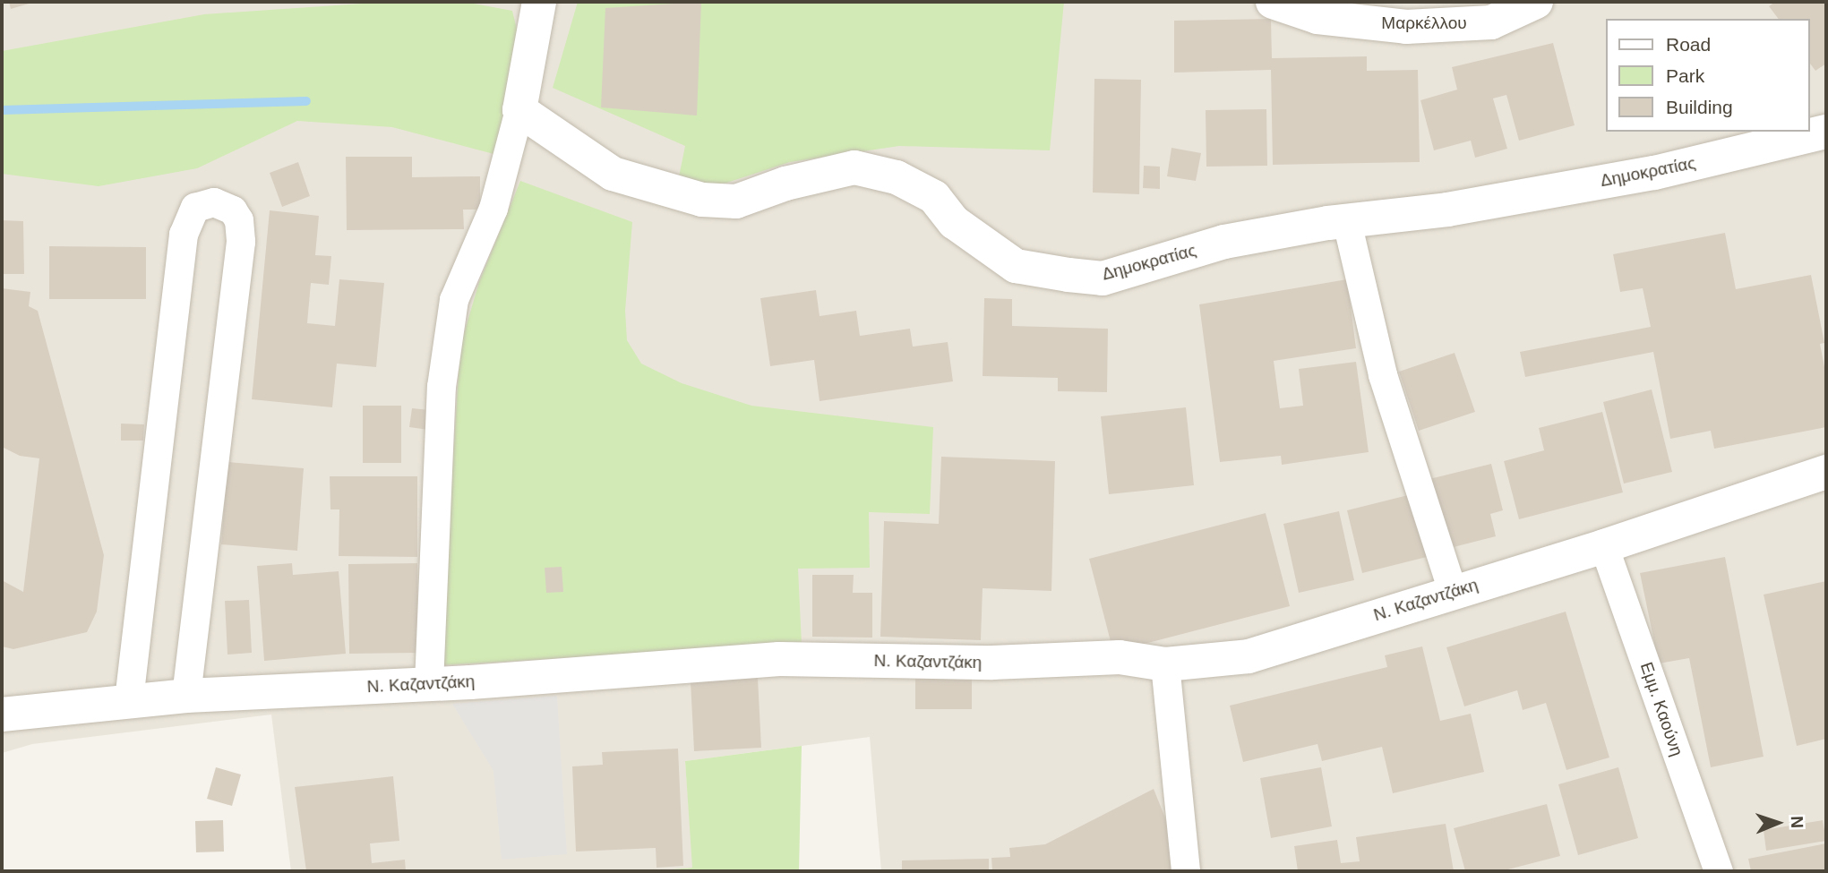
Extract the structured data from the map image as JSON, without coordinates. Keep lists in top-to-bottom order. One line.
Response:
{"streets":{"street":["Μαρκέλλου","Δημοκρατίας","Ν. Καζαντζάκη","Εμμ. Καούνη"]},"crossings":[["Ν. Καζαντζάκη","Εμμ. Καούνη"]],"legend":["Road","Park","Building"],"north":"right"}
